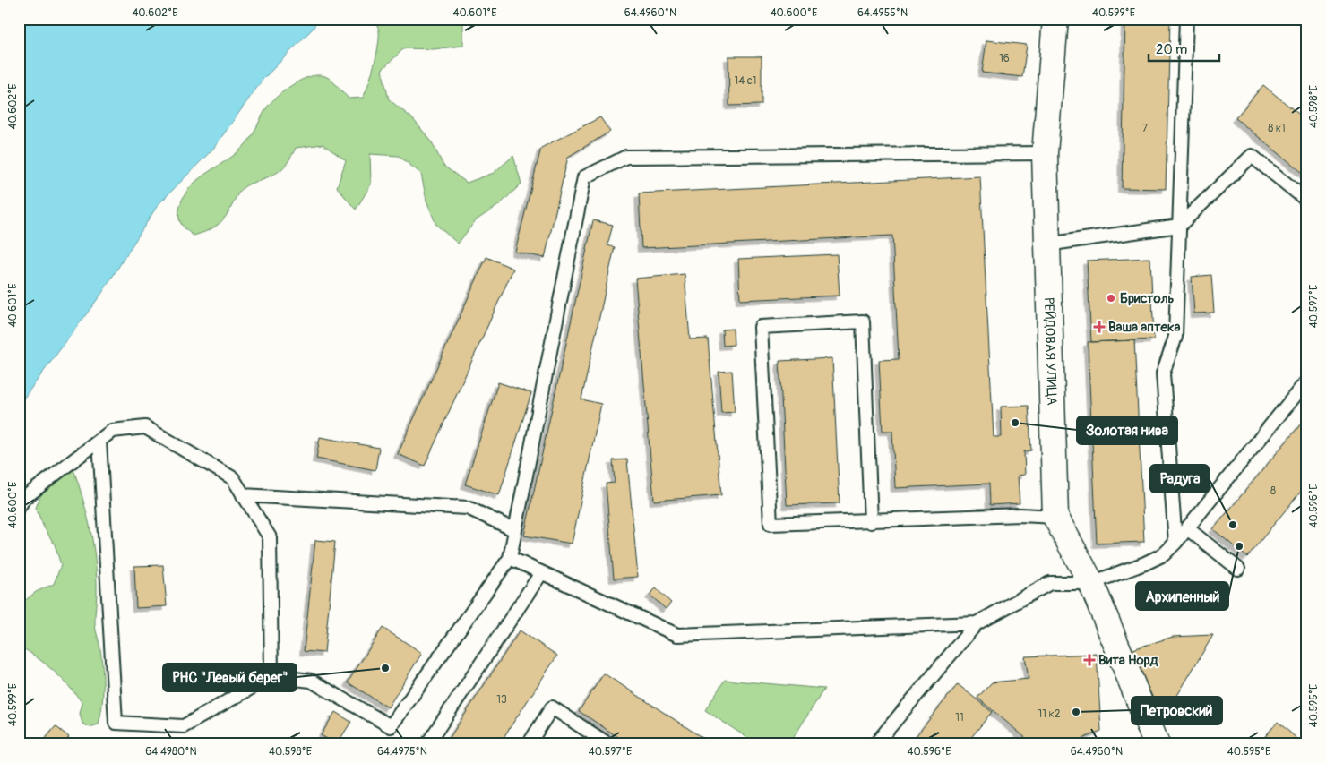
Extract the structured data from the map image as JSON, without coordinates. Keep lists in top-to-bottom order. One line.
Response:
{"streets":{"street":["РЕЙДОВАЯ УЛИЦА"]},"places":{"other":["Бристоль","Золотая нива","Радуга","Архипенный","РНС \"Левый берег\"","Петровский"],"health":["Ваша аптека","Вита Норд"]},"house_numbers":["16","14 с1","7","8 к1","8","13","11 к2","11"],"scale_bar":"20 m","coordinates":["40.602°E","40.601°E","64.4960°N","40.600°E","64.4955°N","40.599°E","40.598°E","40.597°E","40.596°E","40.595°E","64.4980°N","64.4975°N"]}
